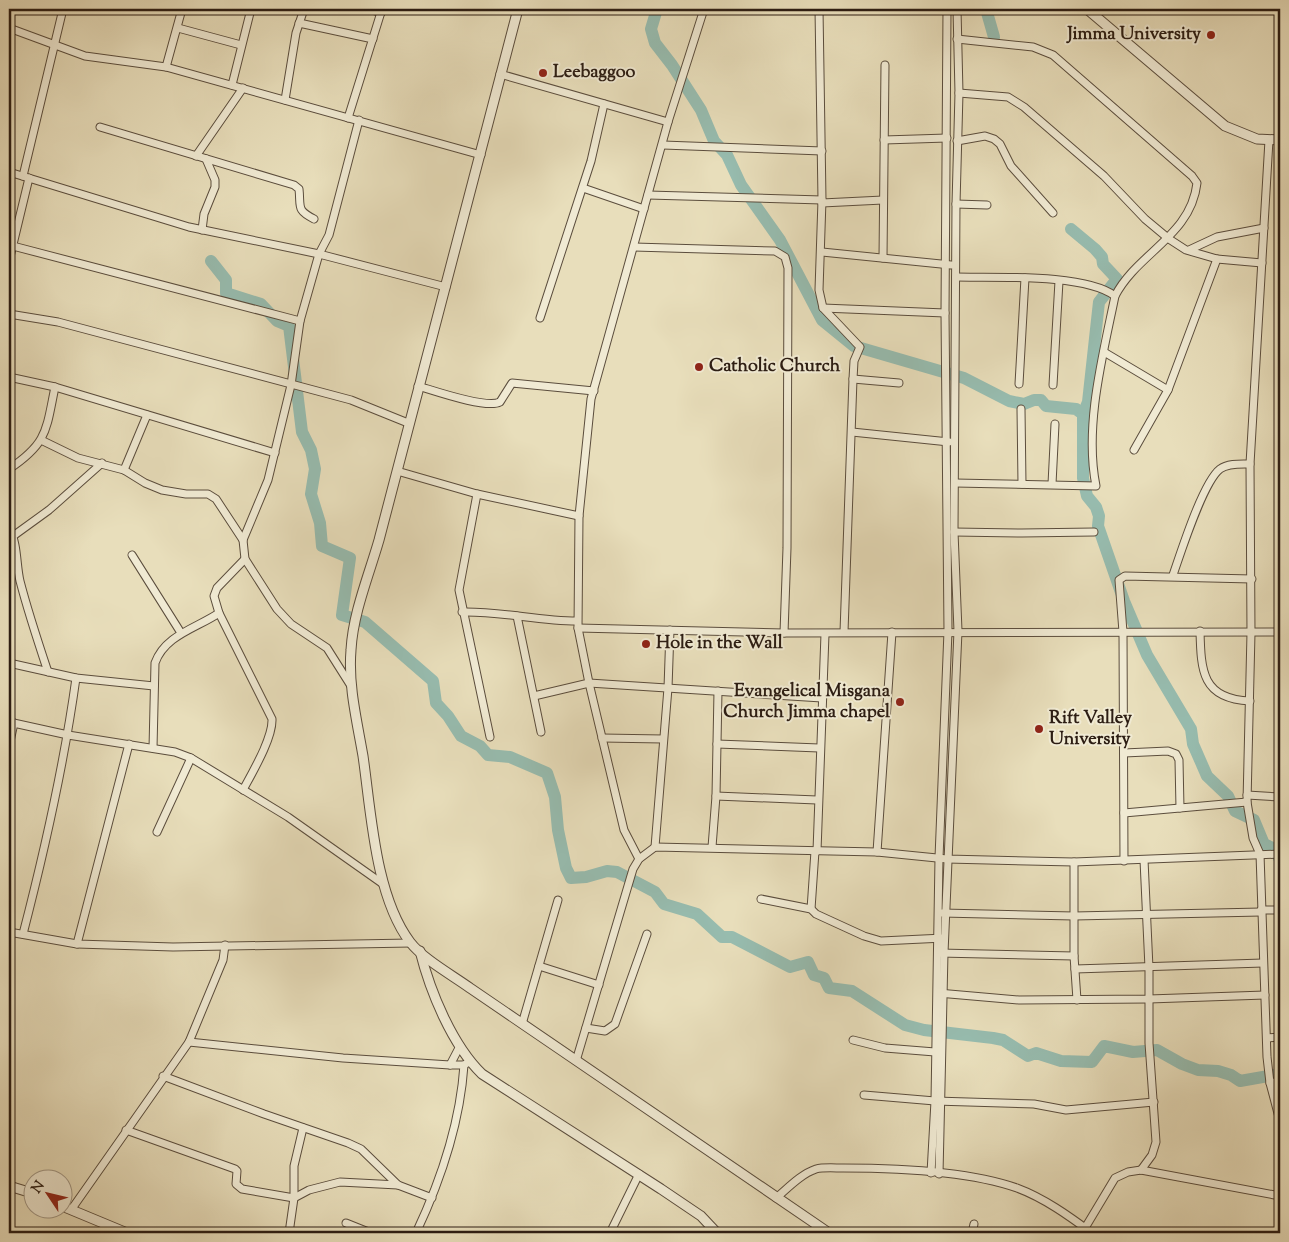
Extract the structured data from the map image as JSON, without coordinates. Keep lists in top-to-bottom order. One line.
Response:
{"places":["Jimma University","Leebaggoo","Catholic Church","Hole in the Wall","Evangelical Misgana Church Jimma chapel","Rift Valley University"],"north":"top left"}
